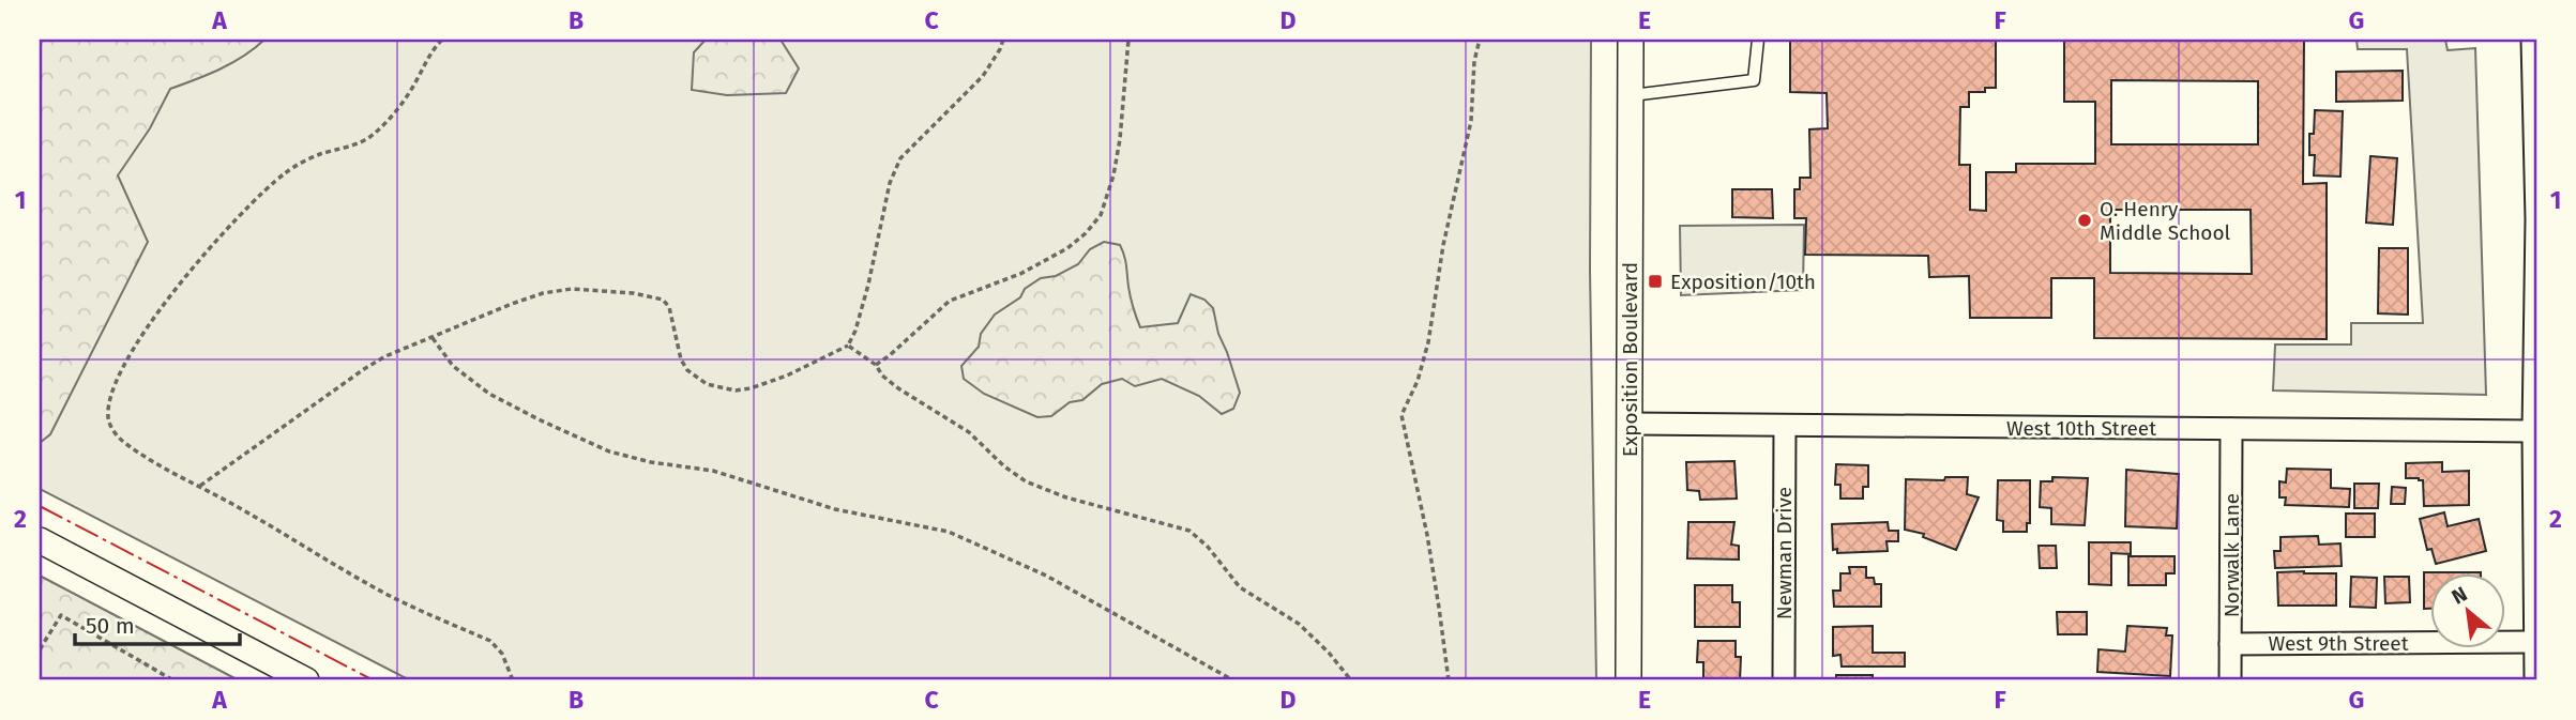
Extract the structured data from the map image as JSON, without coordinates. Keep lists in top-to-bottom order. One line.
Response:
{"streets":{"street":["Exposition Boulevard","West 10th Street","Newman Drive","Norwalk Lane","West 9th Street"]},"crossings":[["Exposition Boulevard","West 10th Street"],["West 10th Street","Newman Drive"],["West 10th Street","Norwalk Lane"],["Norwalk Lane","West 9th Street"]],"places":{"other":["O. Henry Middle School"],"transit":["Exposition/10th"]},"scale_bar":"50 m","north":"top left","grid":{"columns":["A","B","C","D","E","F","G"],"rows":["1","2"]}}
